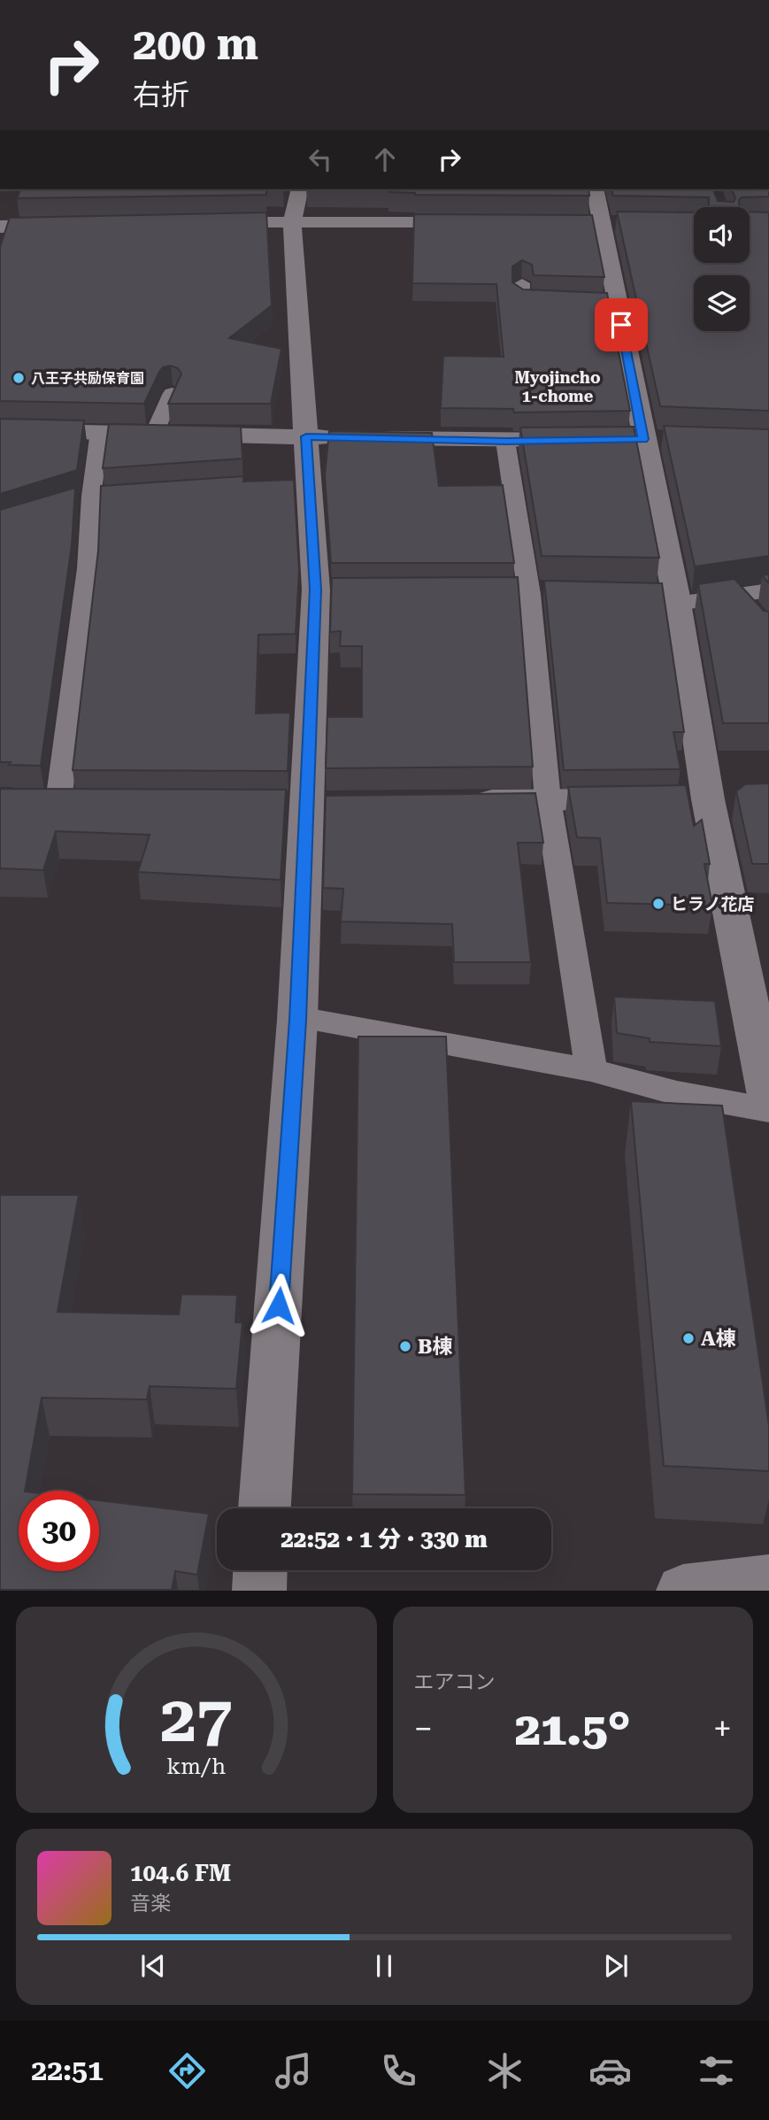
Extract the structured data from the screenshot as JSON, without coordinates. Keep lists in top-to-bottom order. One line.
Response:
{"districts":["Myojincho 1-chome"],"places":["八王子共励保育園","ヒラノ花店","A棟","B棟"],"page":{"turn":["200 m","右折"],"limit":"30","trip":"22:52 · 1 分 · 330 m","tile":"エアコン","heat":["−","21.5°","+"],"song":["104.6 FM","音楽"],"tabs":"22:51","gauge":["27","km/h"]}}
